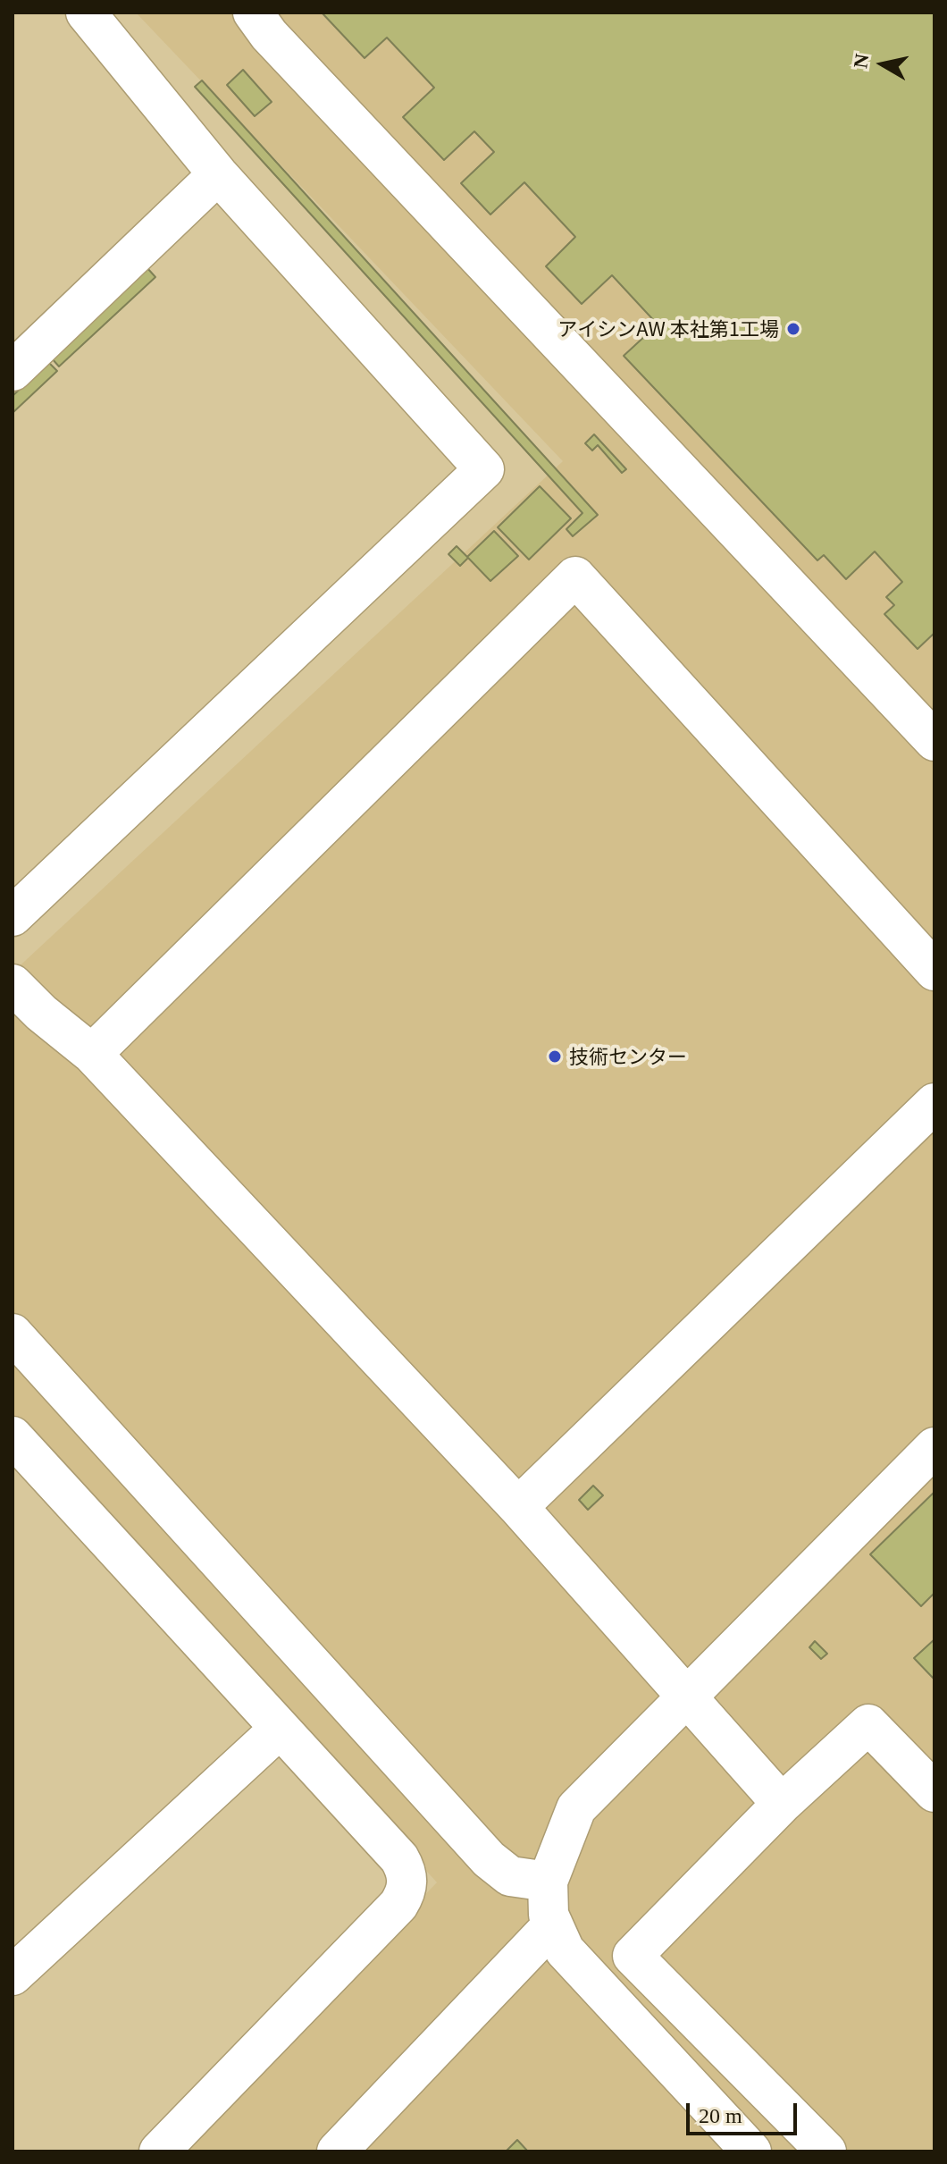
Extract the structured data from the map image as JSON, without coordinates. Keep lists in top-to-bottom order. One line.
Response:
{"places":["アイシンAW 本社第1工場","技術センター"],"scale_bar":"20 m","north":"left"}
